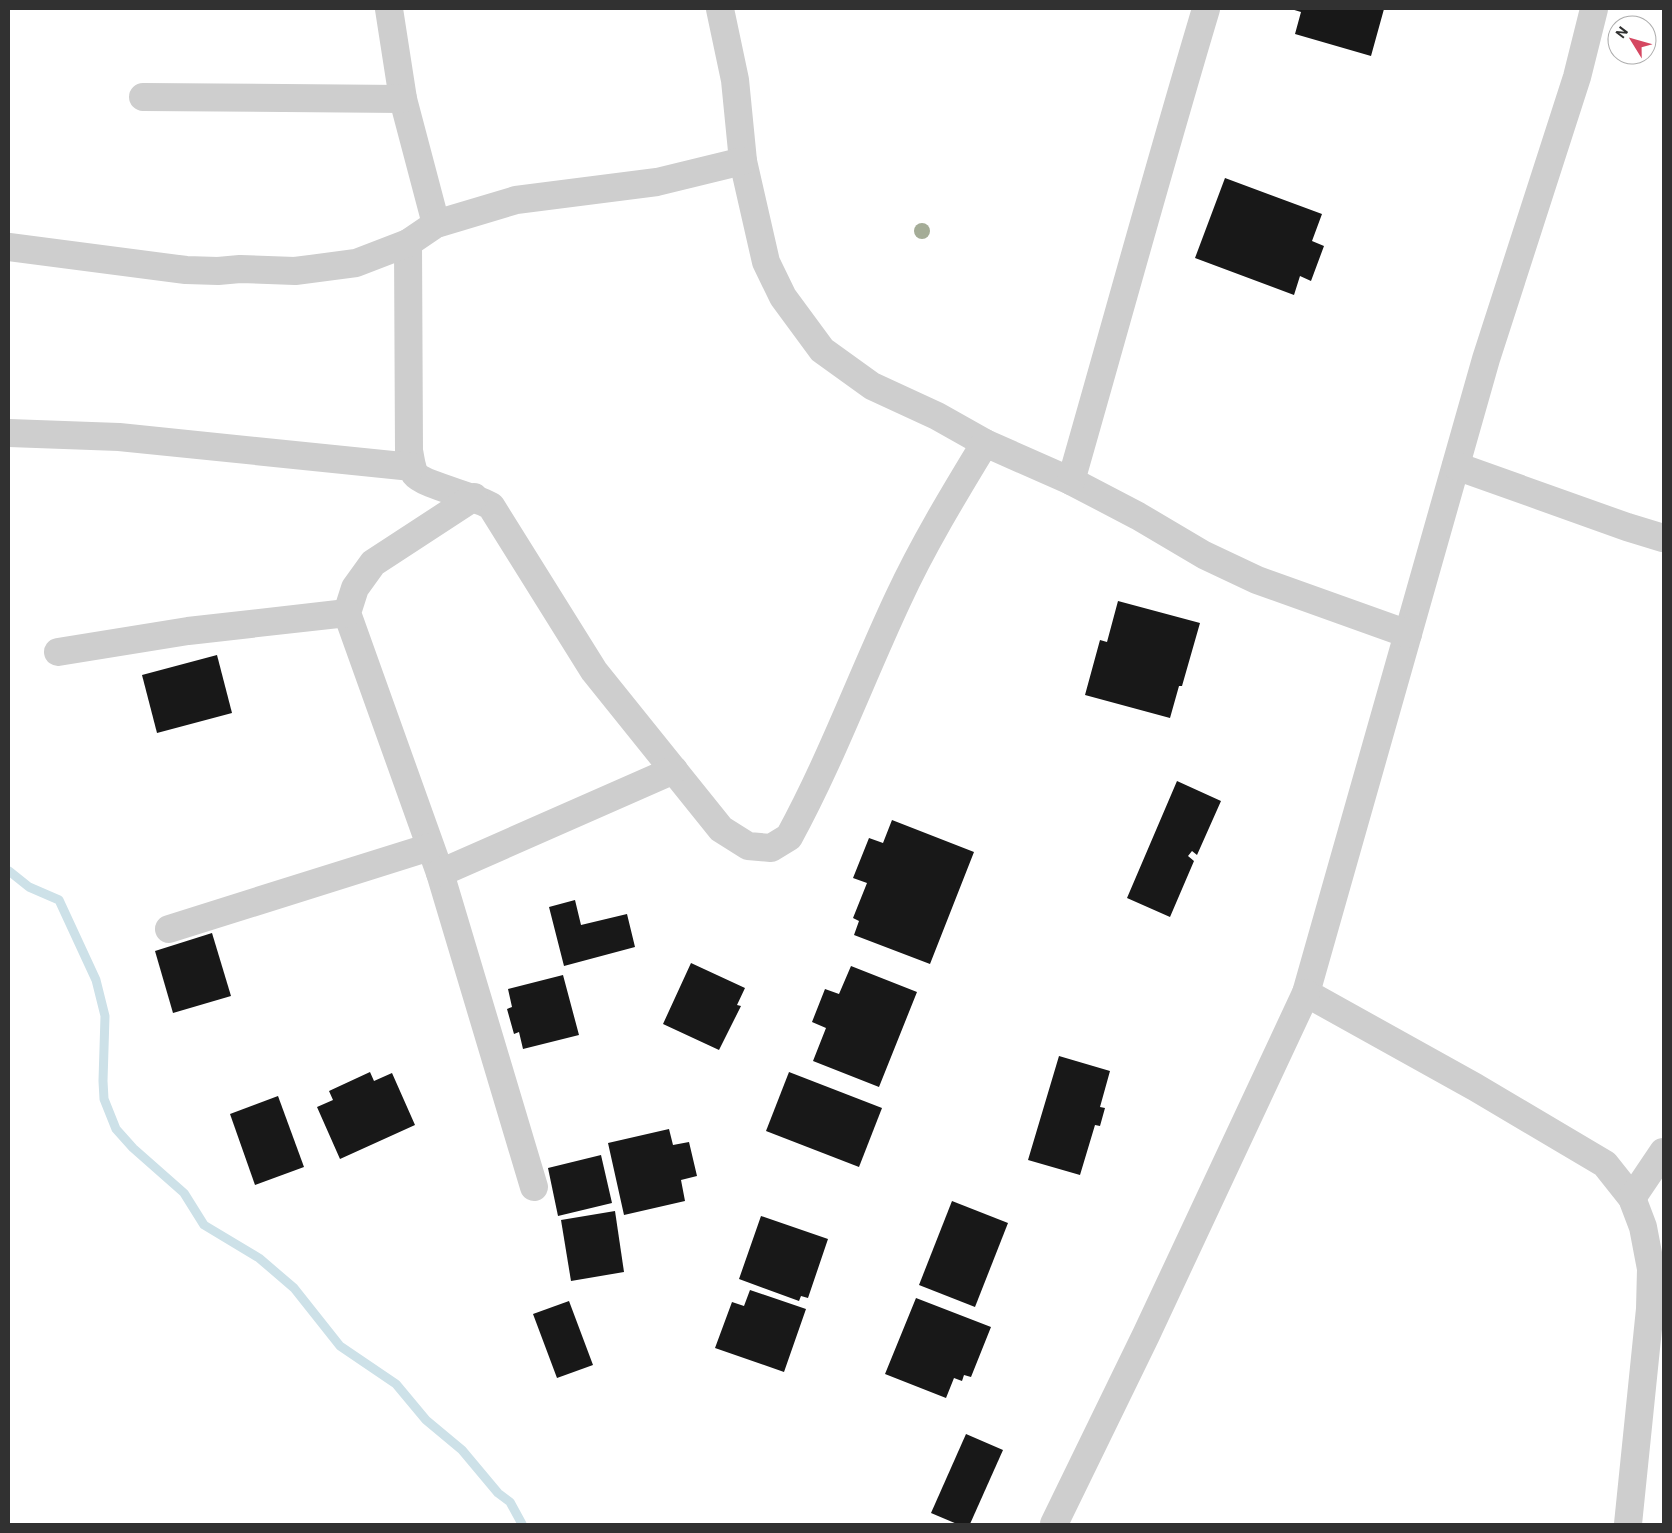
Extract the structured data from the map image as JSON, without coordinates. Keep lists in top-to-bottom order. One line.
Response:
{"north":"top left"}
